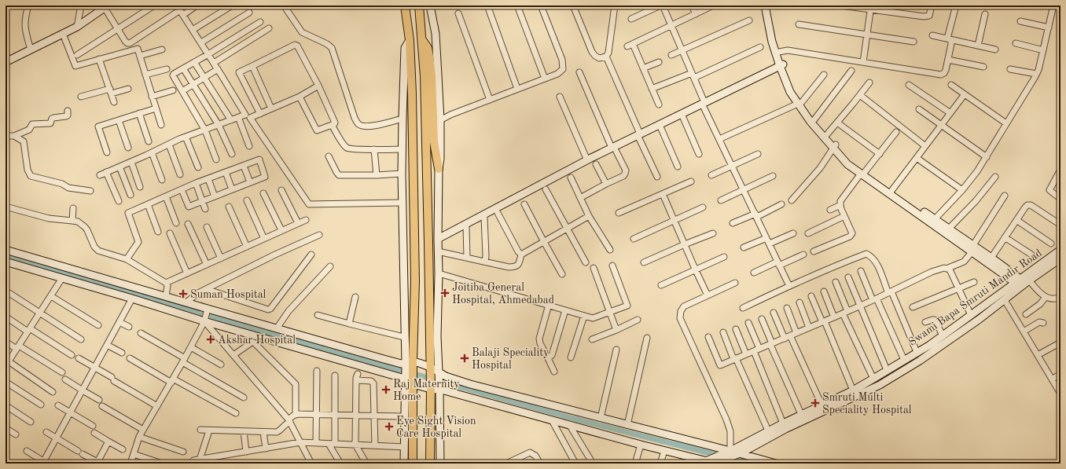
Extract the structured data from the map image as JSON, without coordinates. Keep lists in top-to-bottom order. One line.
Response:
{"streets":{"street":["Swami Bapa Smruti Mandir Road"]},"places":{"health":["Joitiba General Hospital, Ahmedabad","Suman Hospital","Akshar Hospital","Balaji Speciality Hospital","Raj Maternity Home","Smruti Multi Speciality Hospital","Eye Sight Vision Care Hospital"]}}
